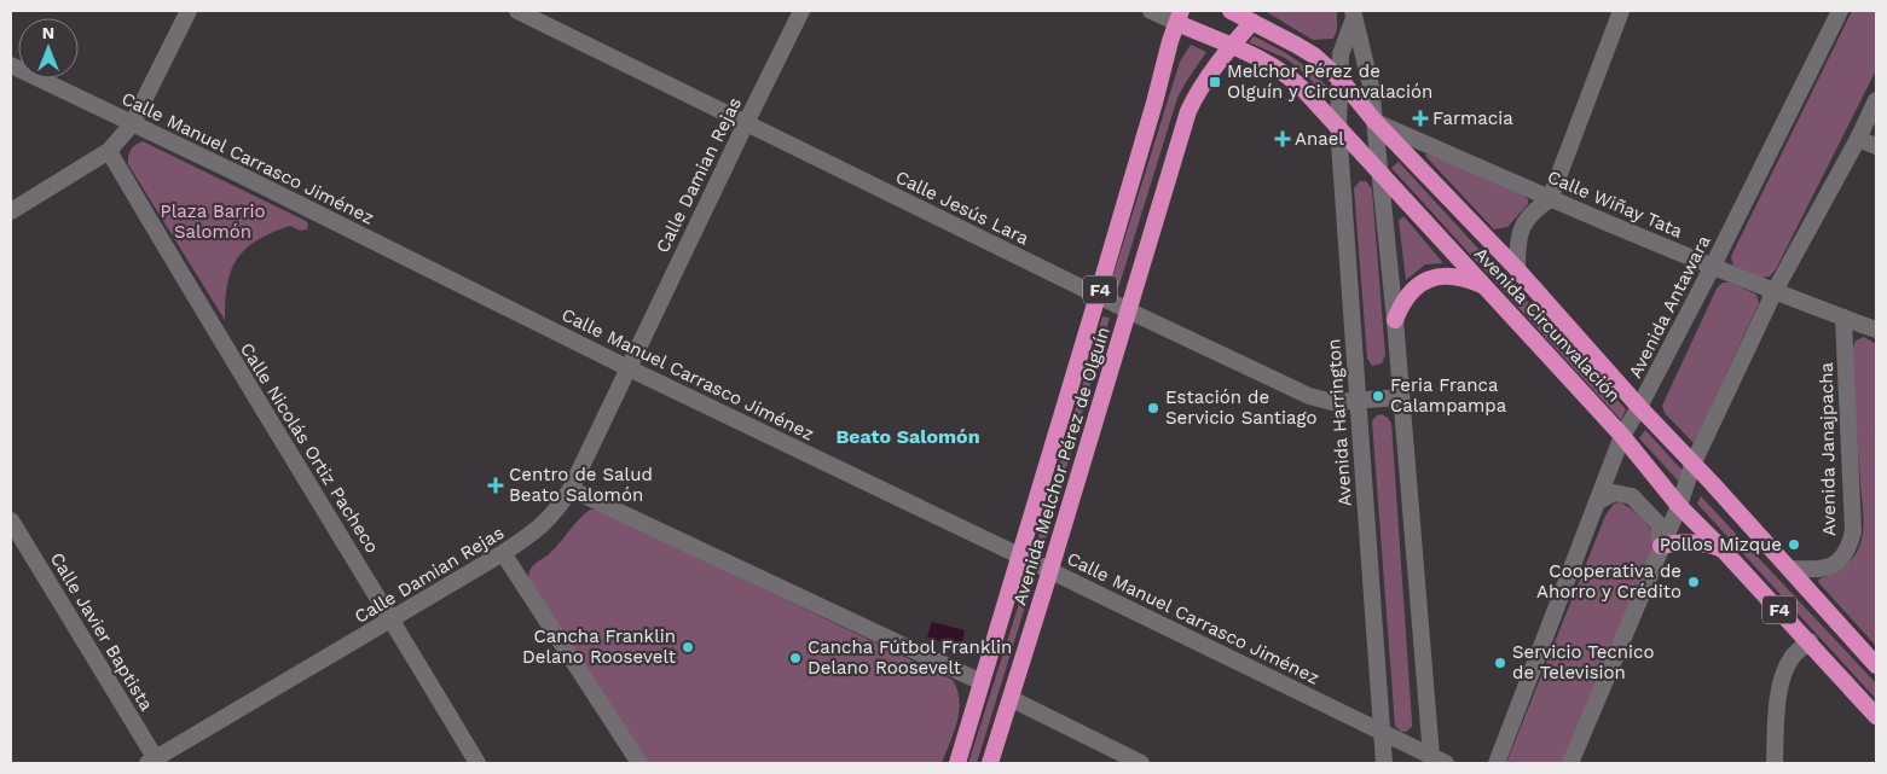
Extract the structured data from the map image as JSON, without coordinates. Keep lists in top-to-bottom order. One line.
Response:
{"streets":{"highway":["F4","Avenida Circunvalación","Avenida Melchor Pérez de Olguín"],"street":["Calle Manuel Carrasco Jiménez","Calle Damian Rejas","Calle Wiñay Tata","Calle Jesús Lara","Avenida Antawara","Avenida Harrington","Calle Nicolás Ortiz Pacheco","Avenida Janajpacha","Calle Javier Baptista"]},"crossings":[["Calle Manuel Carrasco Jiménez","Calle Damian Rejas"],["Calle Manuel Carrasco Jiménez","Avenida Harrington"],["Calle Manuel Carrasco Jiménez","Avenida Melchor Pérez de Olguín"],["Calle Damian Rejas","Calle Jesús Lara"],["Calle Damian Rejas","Calle Nicolás Ortiz Pacheco"],["Calle Damian Rejas","Calle Javier Baptista"],["Calle Wiñay Tata","Avenida Antawara"],["Calle Wiñay Tata","Avenida Circunvalación"],["Calle Wiñay Tata","Avenida Janajpacha"],["Calle Jesús Lara","Avenida Harrington"],["Calle Jesús Lara","Avenida Melchor Pérez de Olguín"],["Avenida Antawara","Avenida Circunvalación"],["Avenida Circunvalación","Avenida Harrington"],["Avenida Circunvalación","Avenida Janajpacha"],["Avenida Circunvalación","Avenida Melchor Pérez de Olguín"]],"districts":["Beato Salomón"],"parks":["Plaza Barrio Salomón"],"places":{"transit":["Melchor Pérez de Olguín y Circunvalación"],"health":["Farmacia","Anael","Centro de Salud Beato Salomón"],"other":["Feria Franca Calampampa","Estación de Servicio Santiago","Pollos Mizque","Cooperativa de Ahorro y Crédito","Cancha Franklin Delano Roosevelt","Cancha Fútbol Franklin Delano Roosevelt","Servicio Tecnico de Television"]},"north":"top"}
